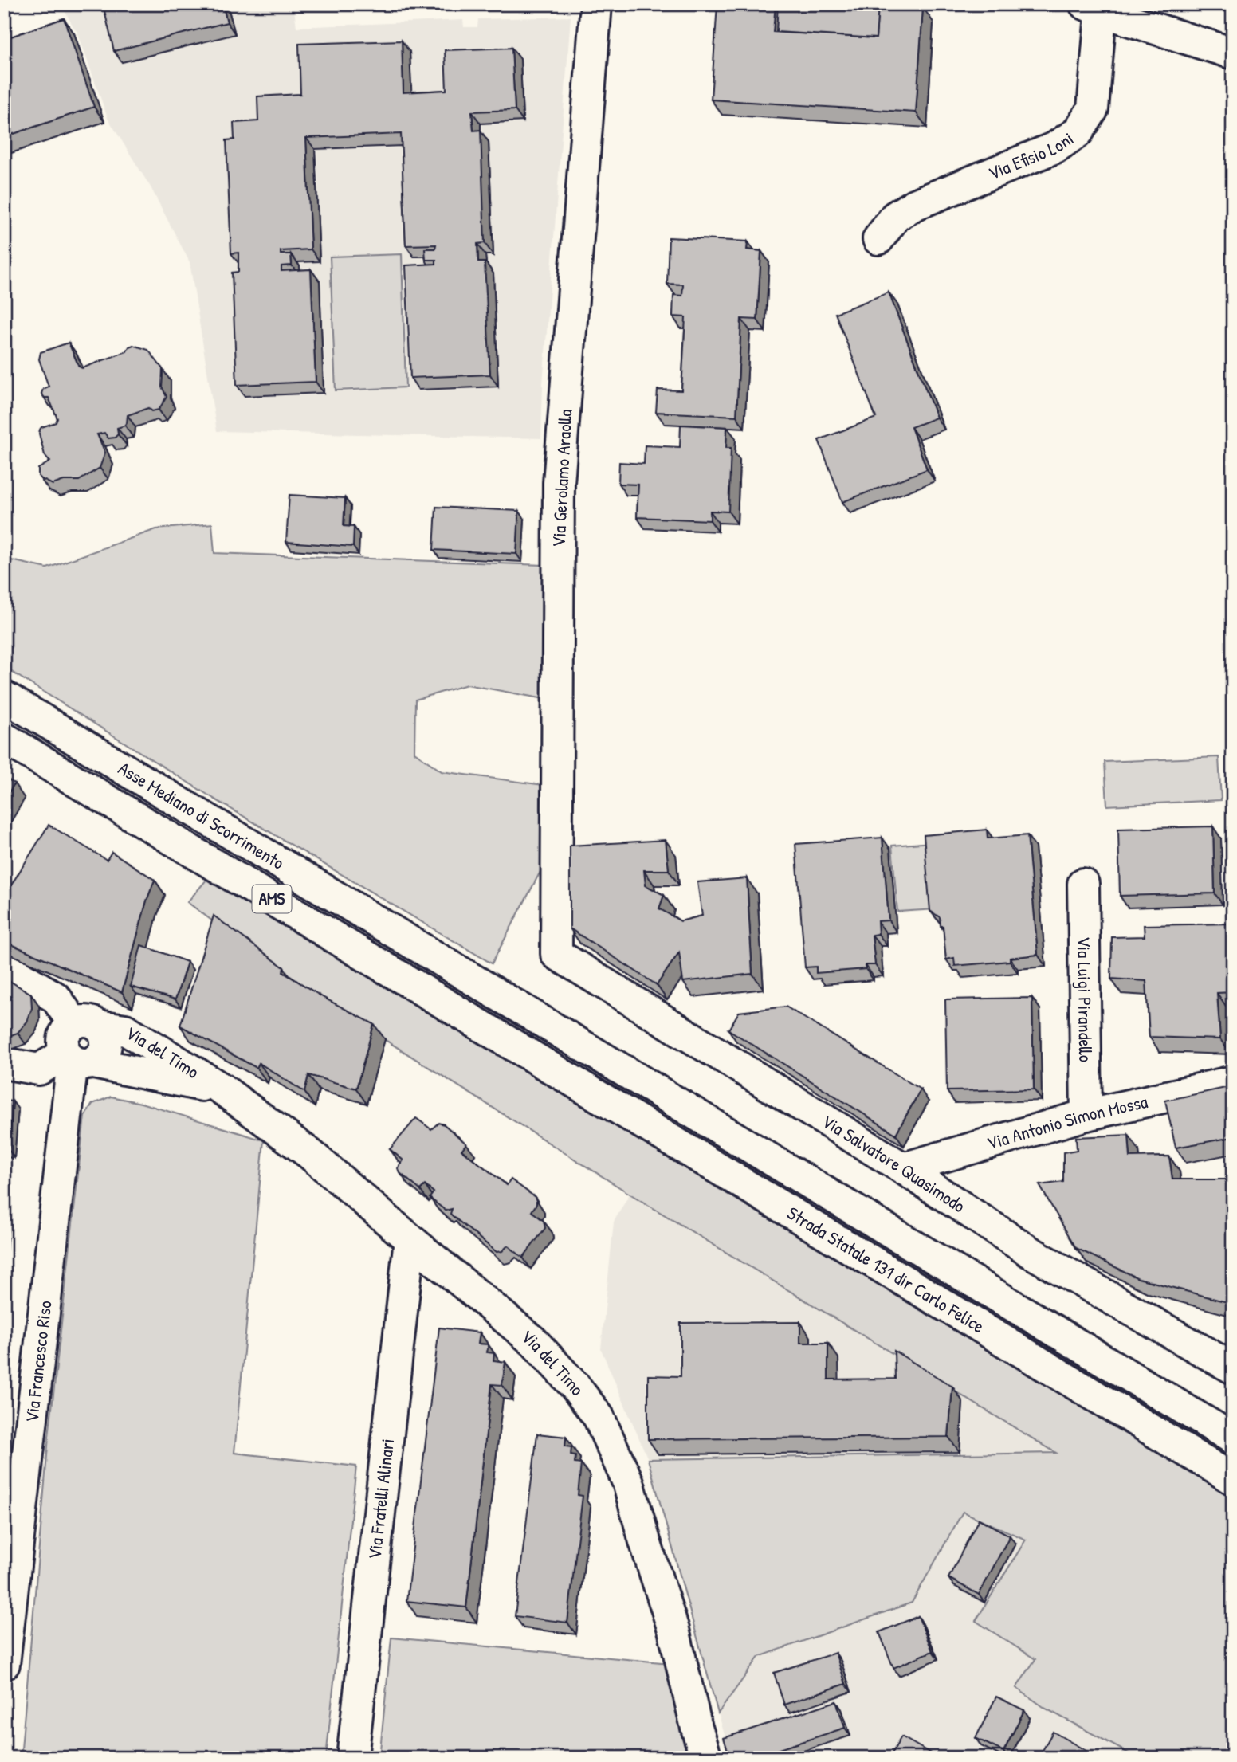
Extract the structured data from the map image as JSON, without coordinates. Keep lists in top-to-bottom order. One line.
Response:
{"streets":{"main road":["Via Efisio Loni","Via Gerolamo Araolla","Asse Mediano di Scorrimento","AMS","Via Luigi Pirandello","Via del Timo","Via Antonio Simon Mossa","Via Salvatore Quasimodo","Strada Statale 131 dir Carlo Felice","Via Francesco Riso","Via Fratelli Alinari"]},"crossings":[["Via Gerolamo Araolla","Via Salvatore Quasimodo"],["Asse Mediano di Scorrimento","Strada Statale 131 dir Carlo Felice"],["Via Luigi Pirandello","Via Antonio Simon Mossa"],["Via del Timo","Via Francesco Riso"],["Via del Timo","Via Fratelli Alinari"],["Via Antonio Simon Mossa","Via Salvatore Quasimodo"]]}
